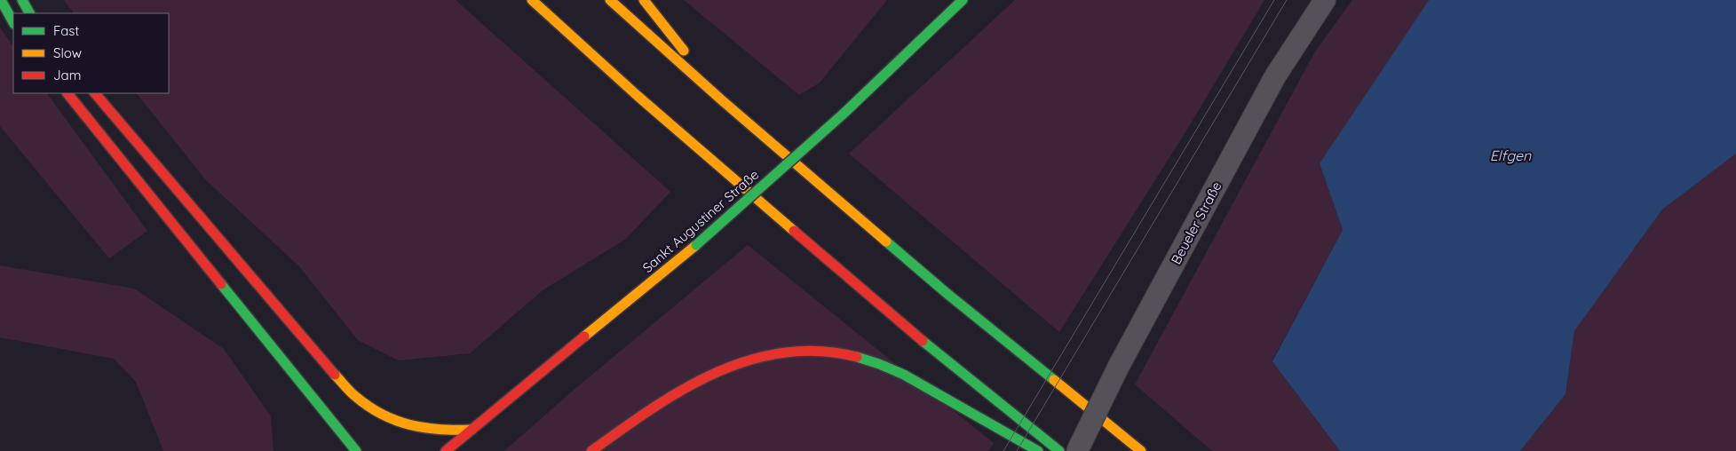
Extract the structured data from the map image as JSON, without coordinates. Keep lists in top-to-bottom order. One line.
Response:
{"streets":{"main road":["Sankt Augustiner Straße"],"street":["Beueler Straße"]},"water":["Elfgen"],"legend":["Fast","Slow","Jam"]}
